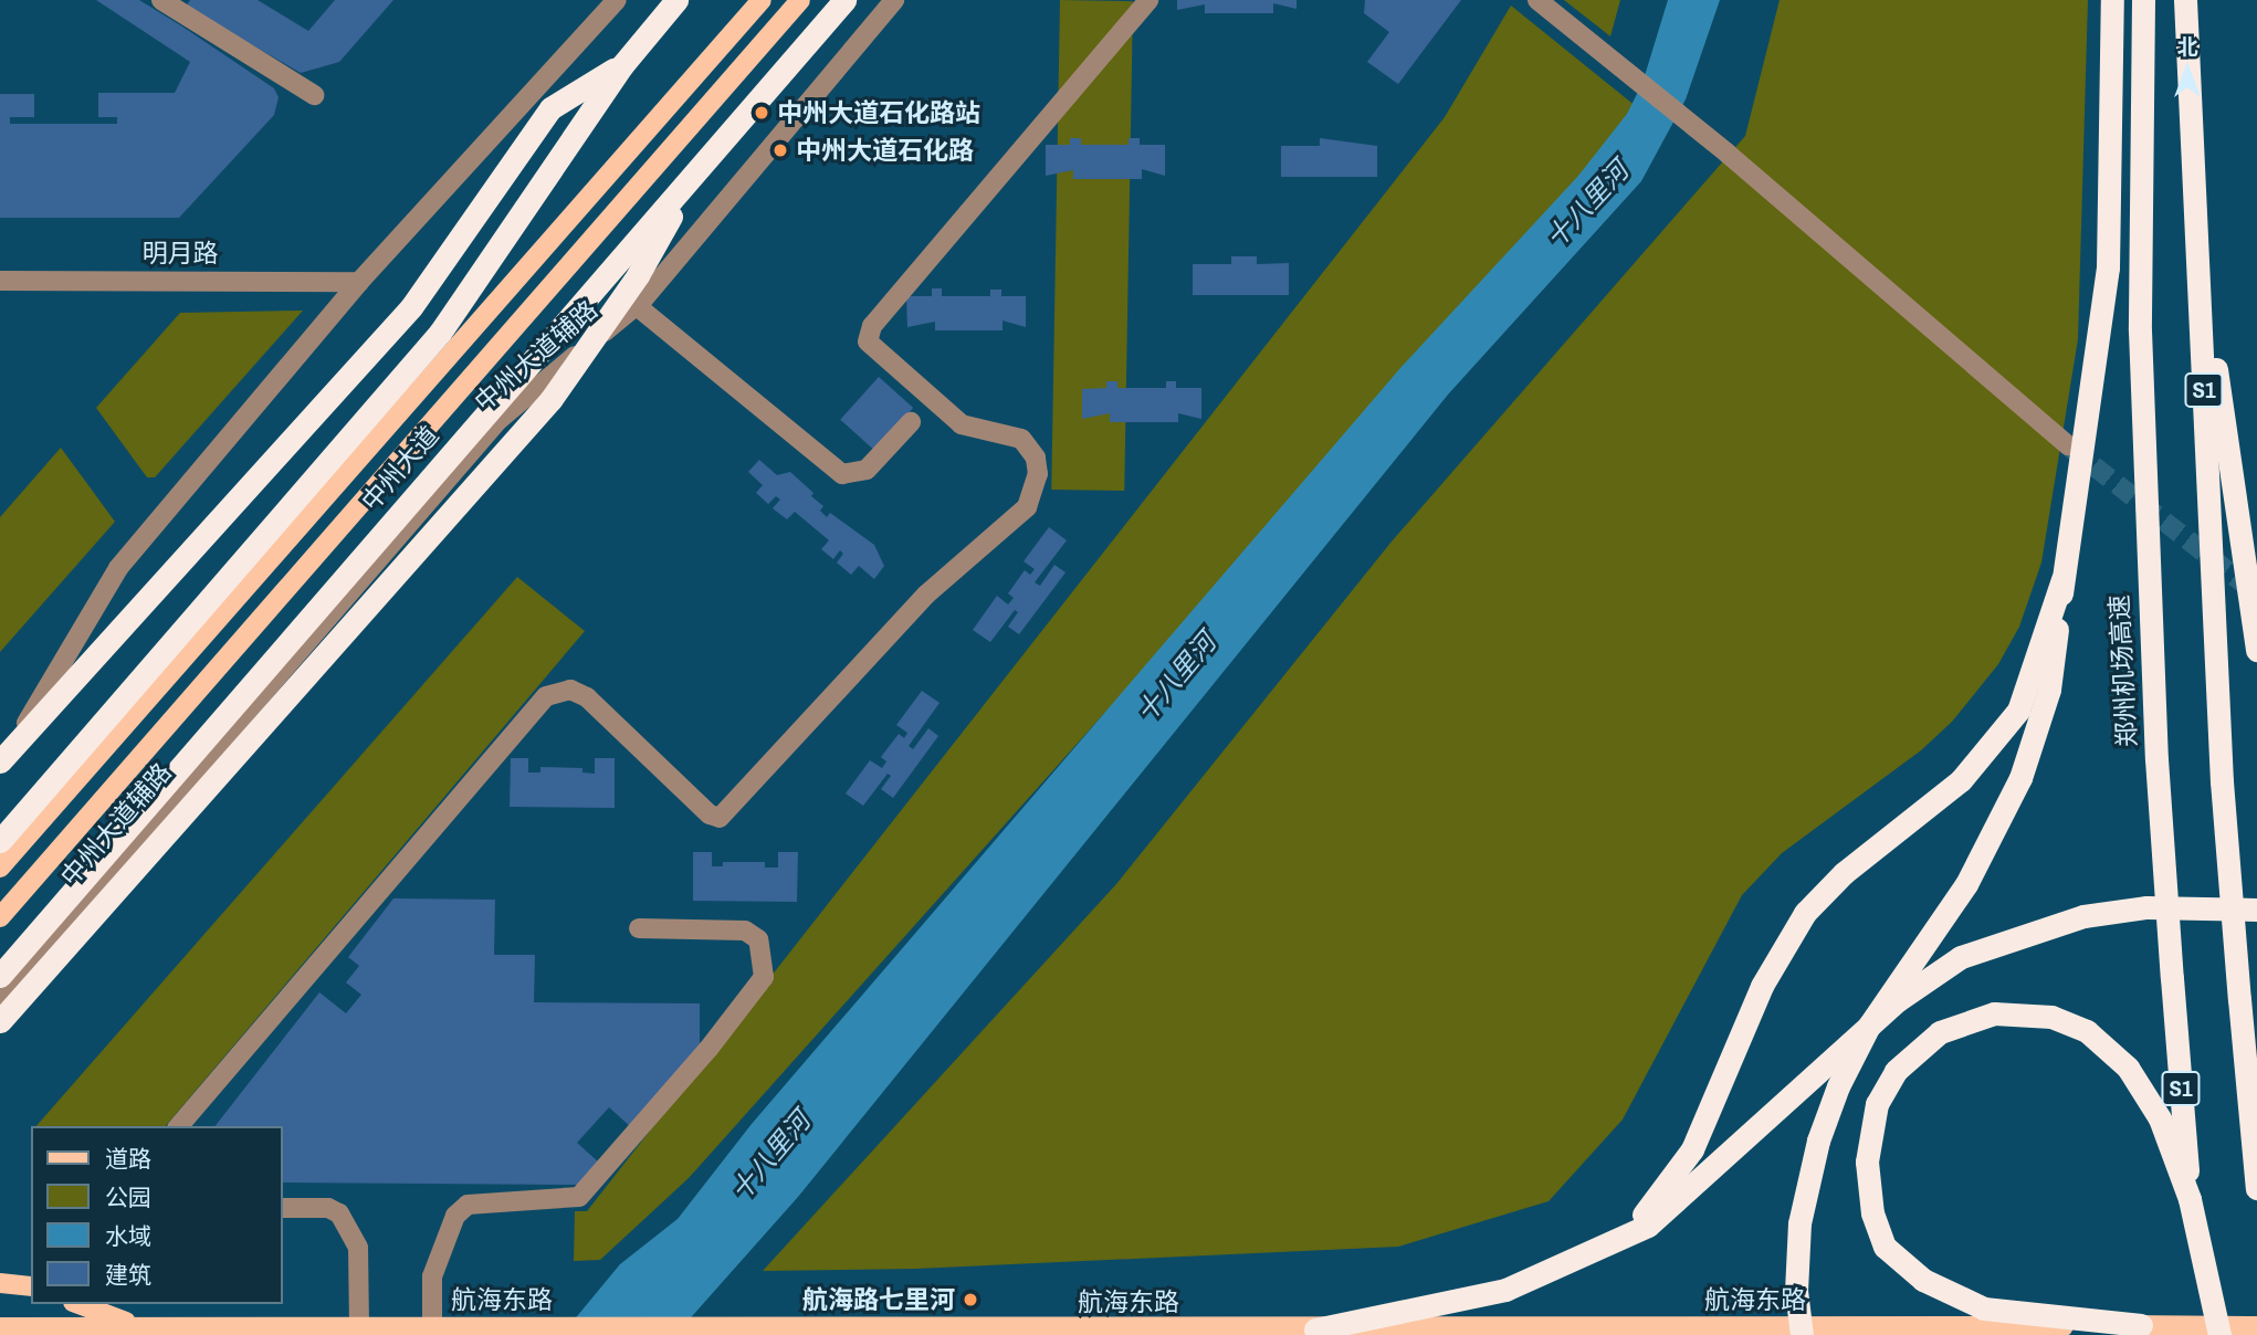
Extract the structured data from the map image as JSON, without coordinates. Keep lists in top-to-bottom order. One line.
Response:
{"streets":{"highway":["S1","中州大道","郑州机场高速"],"main road":["航海东路"],"street":["明月路","中州大道辅路"]},"water":["十八里河"],"places":["中州大道石化路站","中州大道石化路","航海路七里河"],"legend":["道路","公园","水域","建筑"],"north":"top"}
